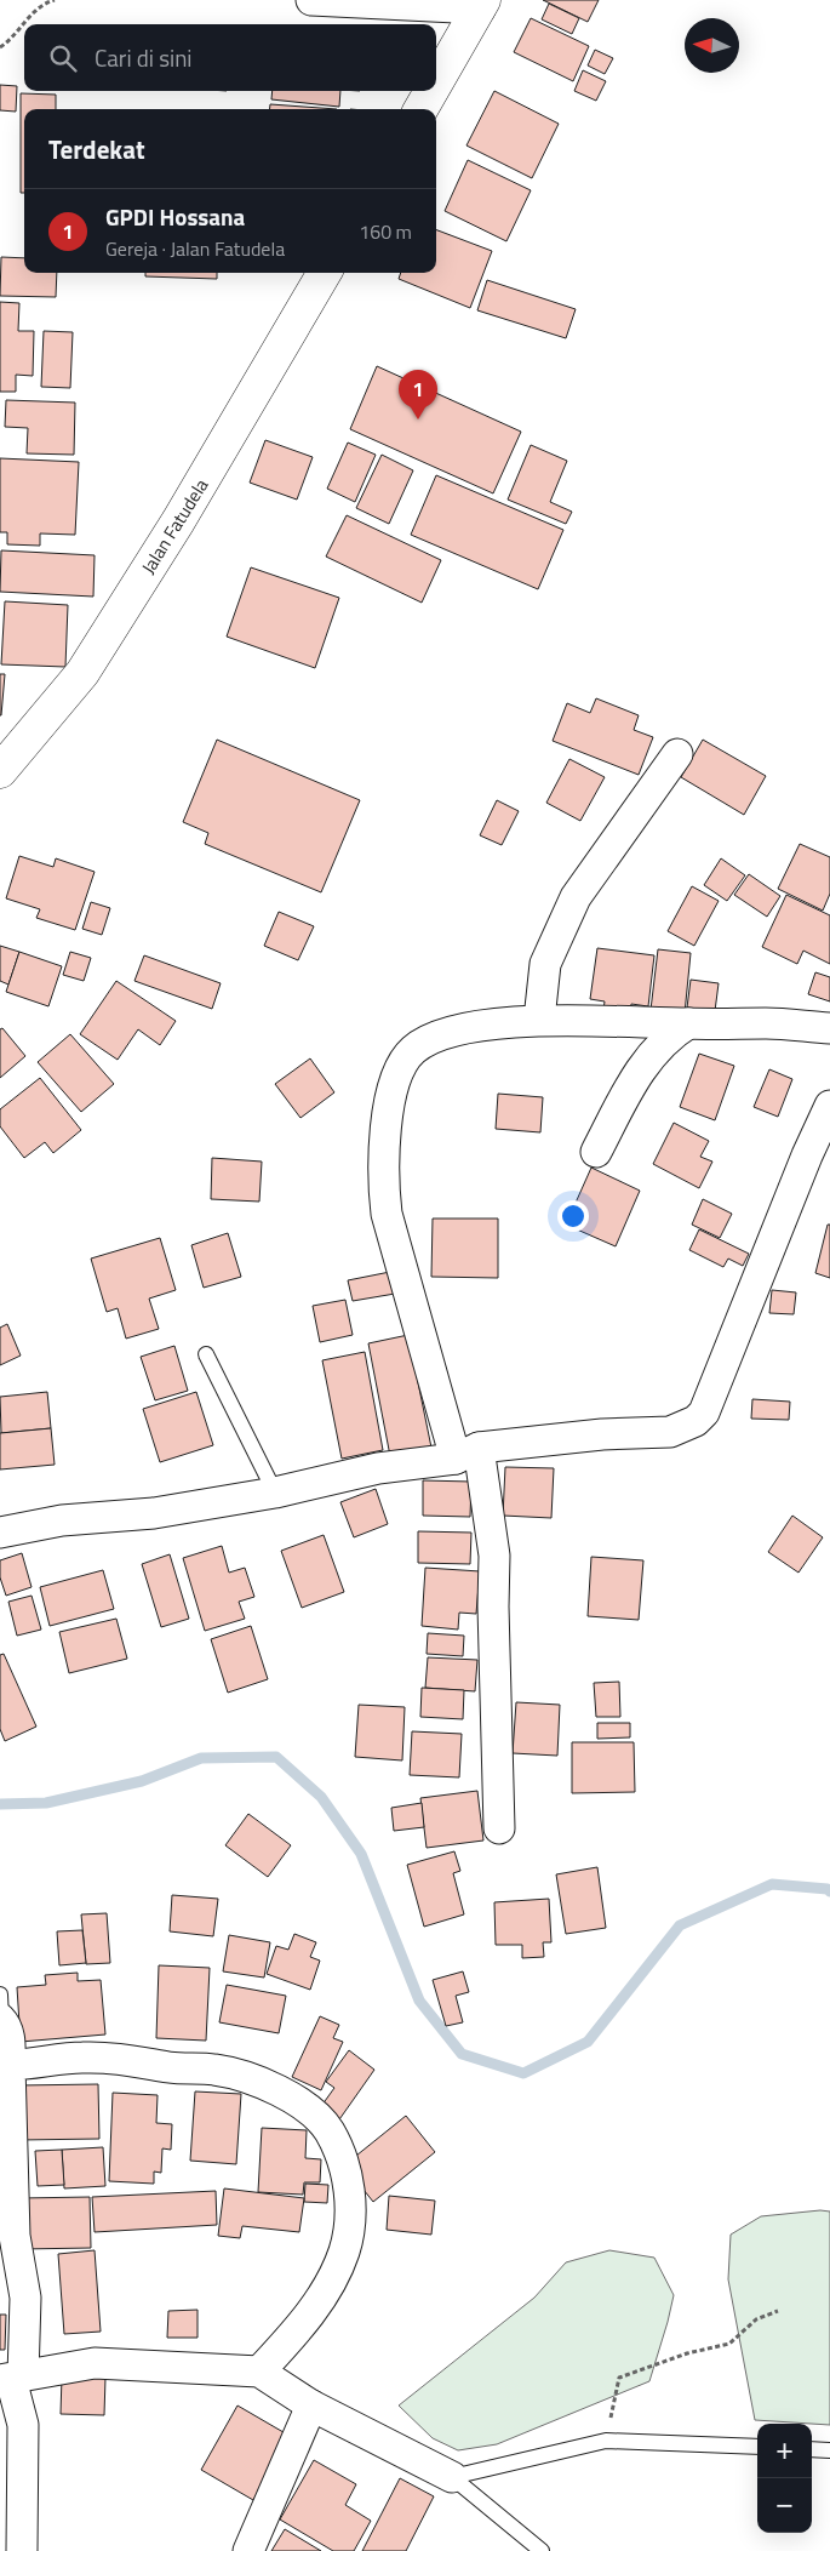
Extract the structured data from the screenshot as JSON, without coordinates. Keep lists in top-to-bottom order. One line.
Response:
{"streets":{"street":["Jalan Fatudela"]},"north":"left","page":{"search":"Cari di sini","heading":"Terdekat","list":[{"mark":"1","name":"GPDI Hossana","note":"Gereja · Jalan Fatudela","value":"160 m"}],"pins":"1","map_buttons":["+","−"]}}
